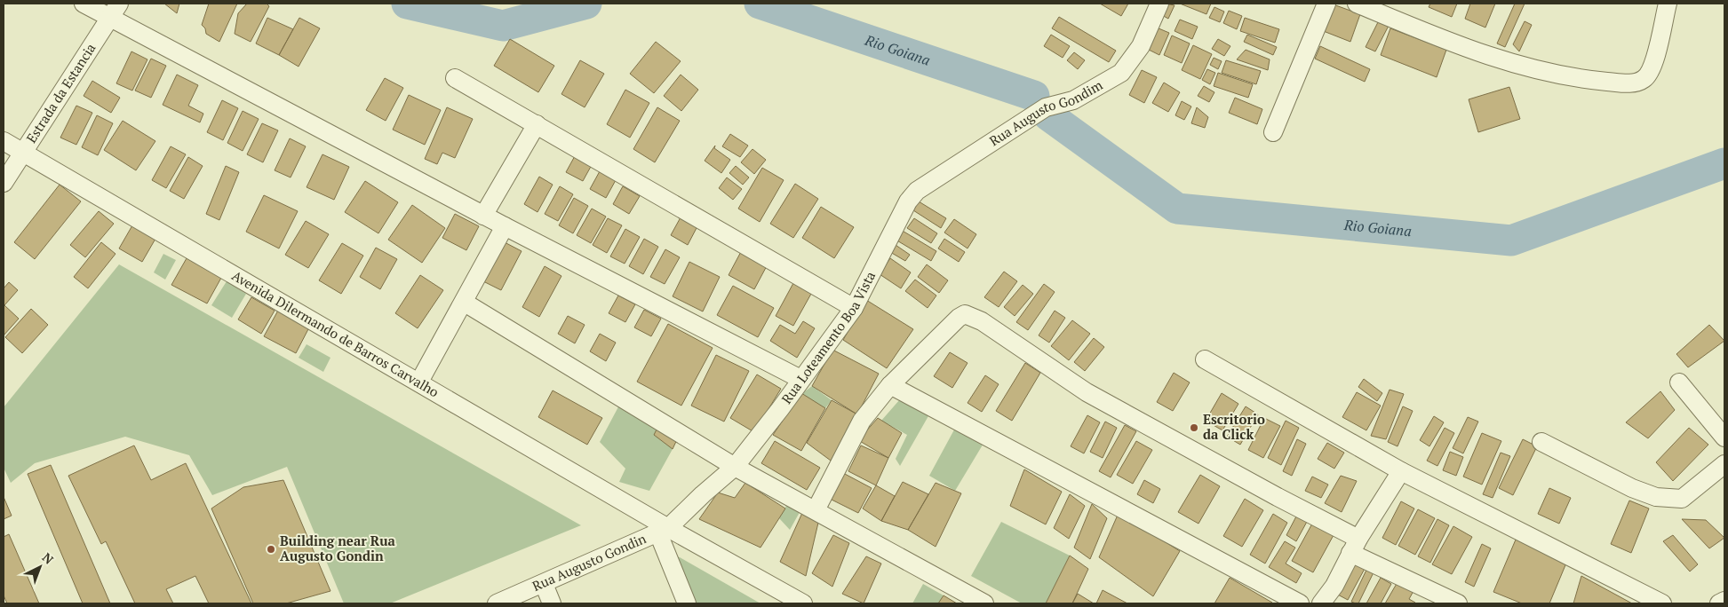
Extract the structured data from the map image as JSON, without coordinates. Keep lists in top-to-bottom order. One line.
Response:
{"streets":{"street":["Estrada da Estancia","Rua Augusto Gondim","Avenida Dilermando de Barros Carvalho","Rua Loteamento Boa Vista","Rua Augusto Gondin"]},"crossings":[["Estrada da Estancia","Avenida Dilermando de Barros Carvalho"],["Rua Augusto Gondim","Rua Loteamento Boa Vista"],["Avenida Dilermando de Barros Carvalho","Rua Loteamento Boa Vista"],["Avenida Dilermando de Barros Carvalho","Rua Augusto Gondin"],["Rua Loteamento Boa Vista","Rua Augusto Gondin"]],"water":["Rio Goiana"],"places":["Escritorio da Click","Building near Rua Augusto Gondin"],"north":"top right"}
